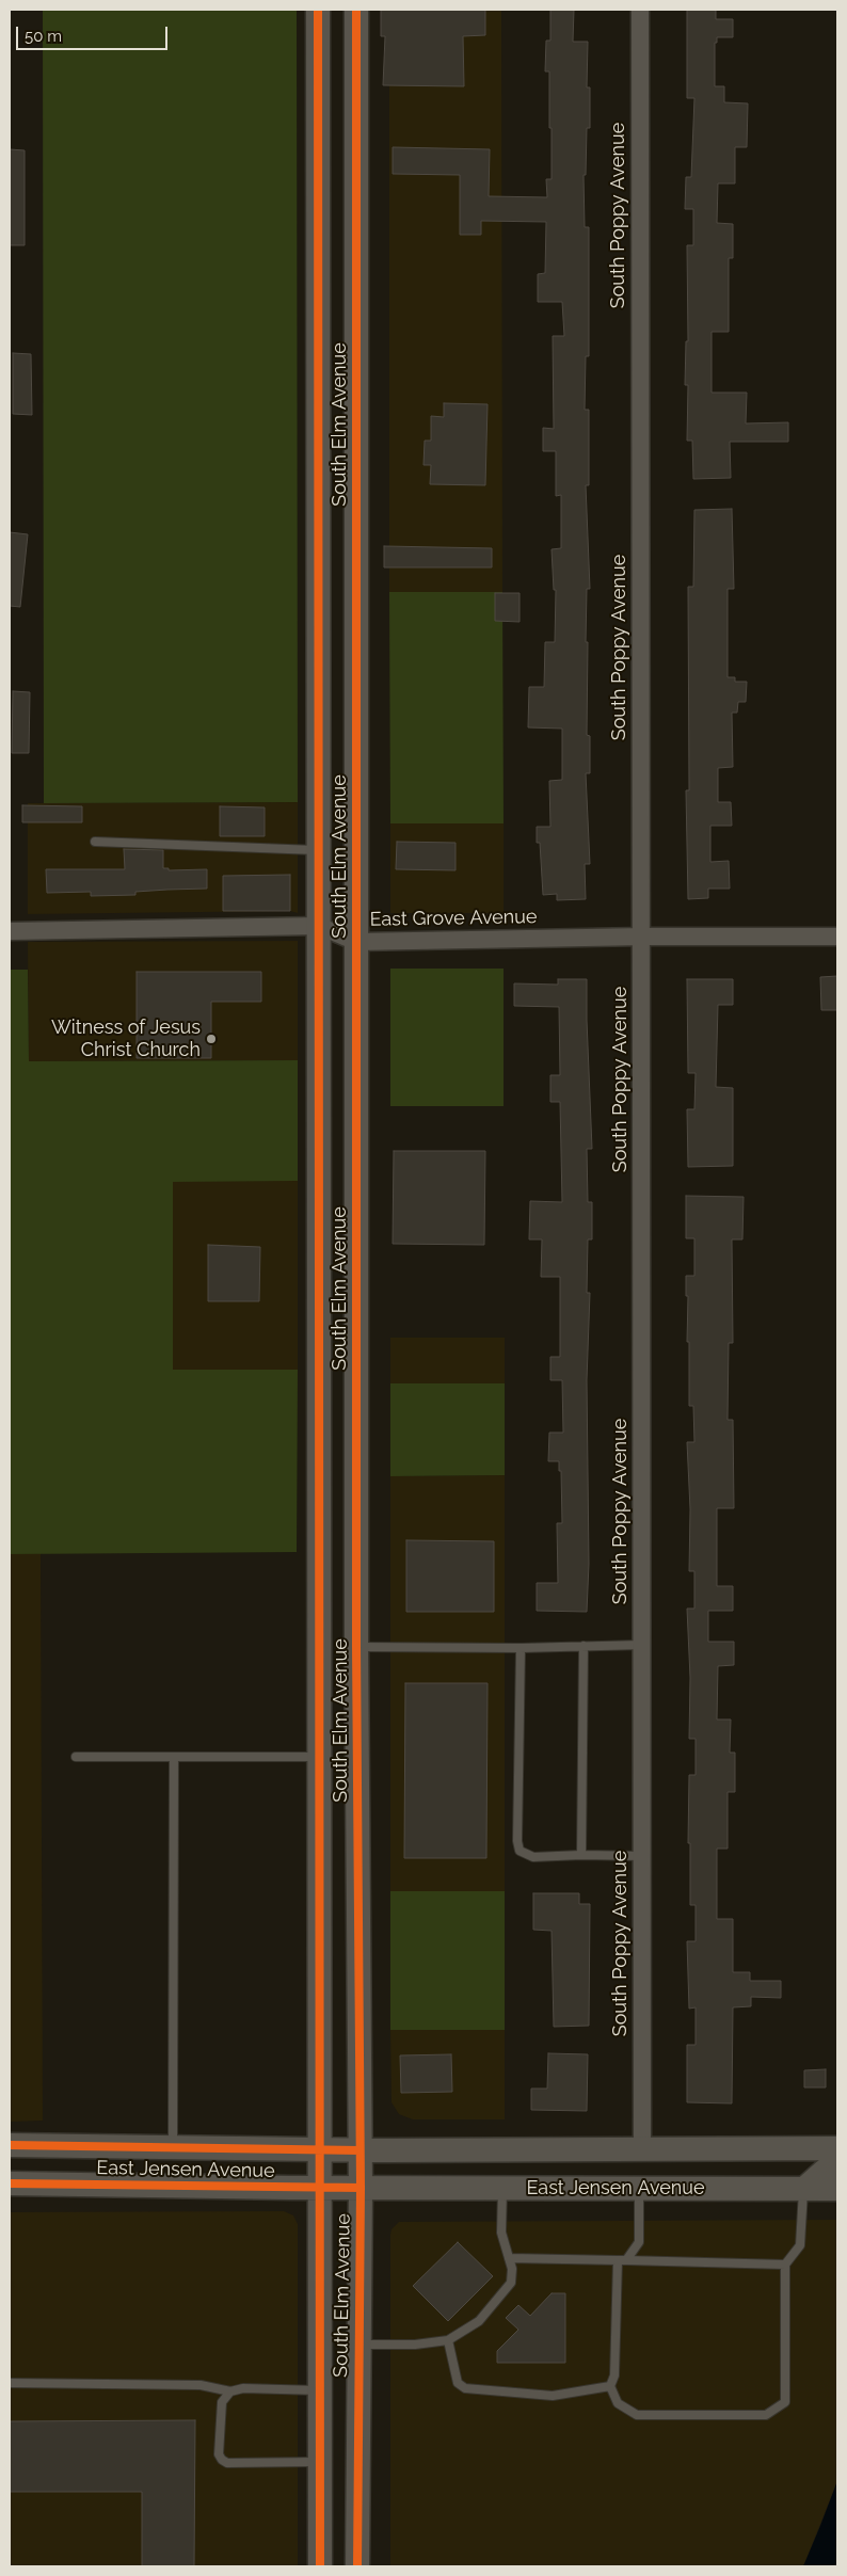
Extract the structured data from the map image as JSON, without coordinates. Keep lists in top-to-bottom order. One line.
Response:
{"streets":{"main road":["South Elm Avenue","East Jensen Avenue"],"street":["South Poppy Avenue","East Grove Avenue"]},"crossings":[["South Poppy Avenue","East Grove Avenue"],["South Poppy Avenue","East Jensen Avenue"],["South Elm Avenue","East Grove Avenue"],["South Elm Avenue","East Jensen Avenue"]],"places":["Witness of Jesus Christ Church"],"scale_bar":"50 m"}
